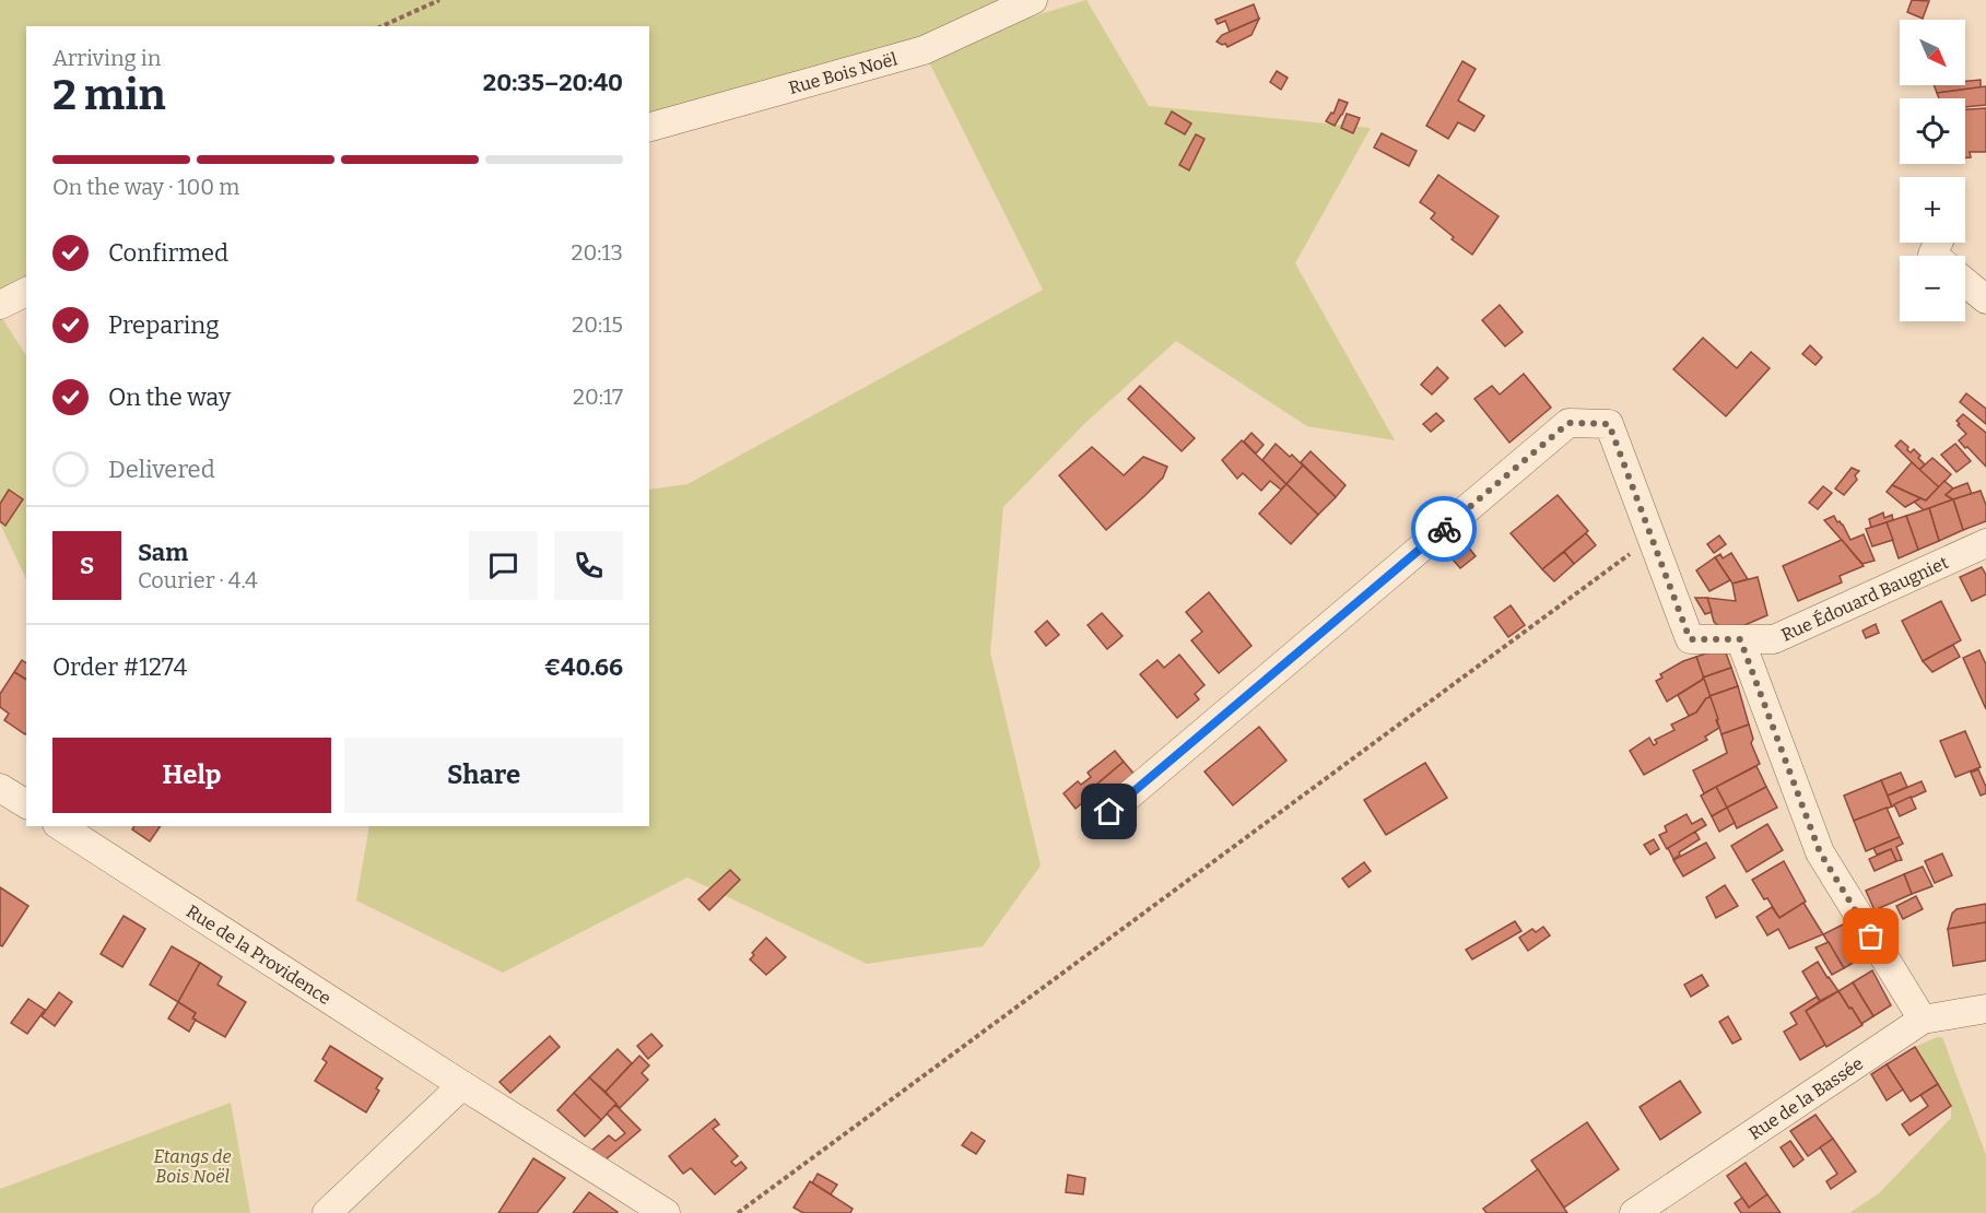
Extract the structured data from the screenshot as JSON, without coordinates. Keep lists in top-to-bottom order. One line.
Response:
{"streets":{"street":["Rue Bois Noël","Rue Édouard Baugniet","Rue de la Providence","Rue de la Bassée"]},"parks":["Etangs de Bois Noël"],"north":"bottom right","page":{"map_buttons":["+","−"],"heading":["2 min","Arriving in","20:35–20:40"],"panel":["Sam","Courier · 4.4","Order #1274","€40.66"],"bar":"On the way · 100 m","list":[["Confirmed","20:13"],["Preparing","20:15"],["On the way","20:17"],"Delivered"],"round":"S","buttons":["Help","Share"]}}
